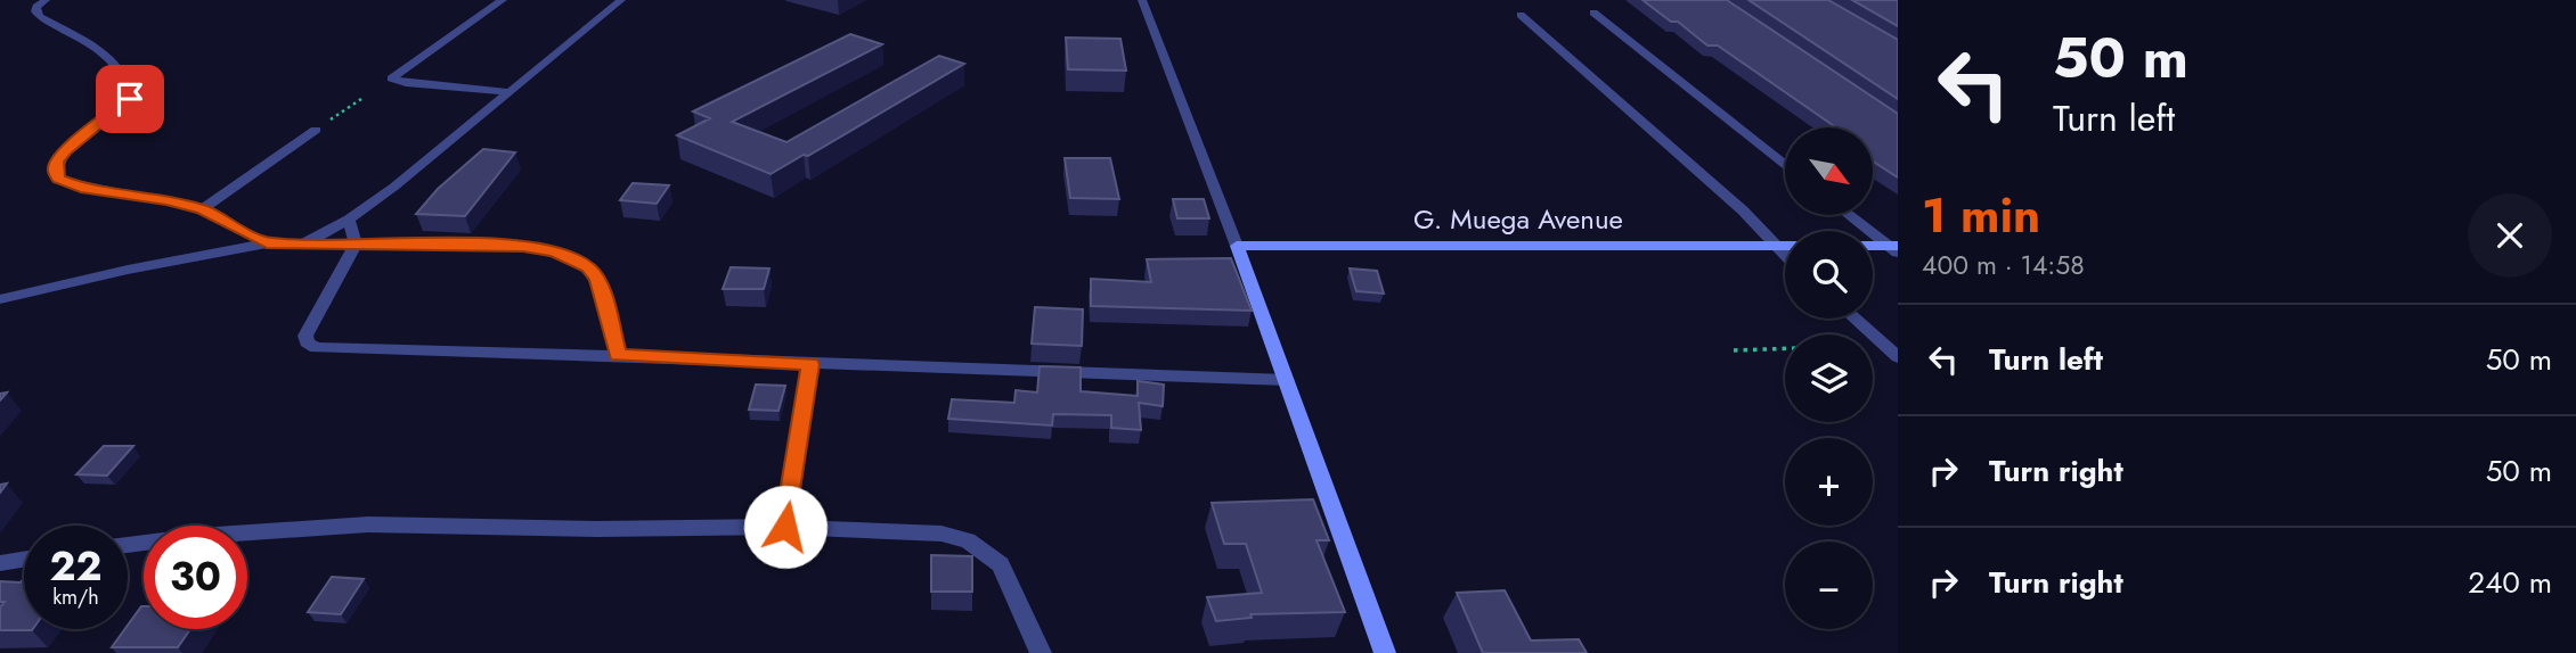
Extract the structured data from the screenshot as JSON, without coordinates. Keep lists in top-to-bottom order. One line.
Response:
{"streets":{"street":["G. Muega Avenue"]},"north":"bottom right","page":{"turn":["50 m","Turn left"],"map_buttons":["+","−"],"heading":["1 min","400 m · 14:58"],"list":[{"name":"Turn left","value":"50 m"},{"name":"Turn right","value":"50 m"},{"name":"Turn right","value":"240 m"}],"speed":"22 km/h","limit":"30"}}
